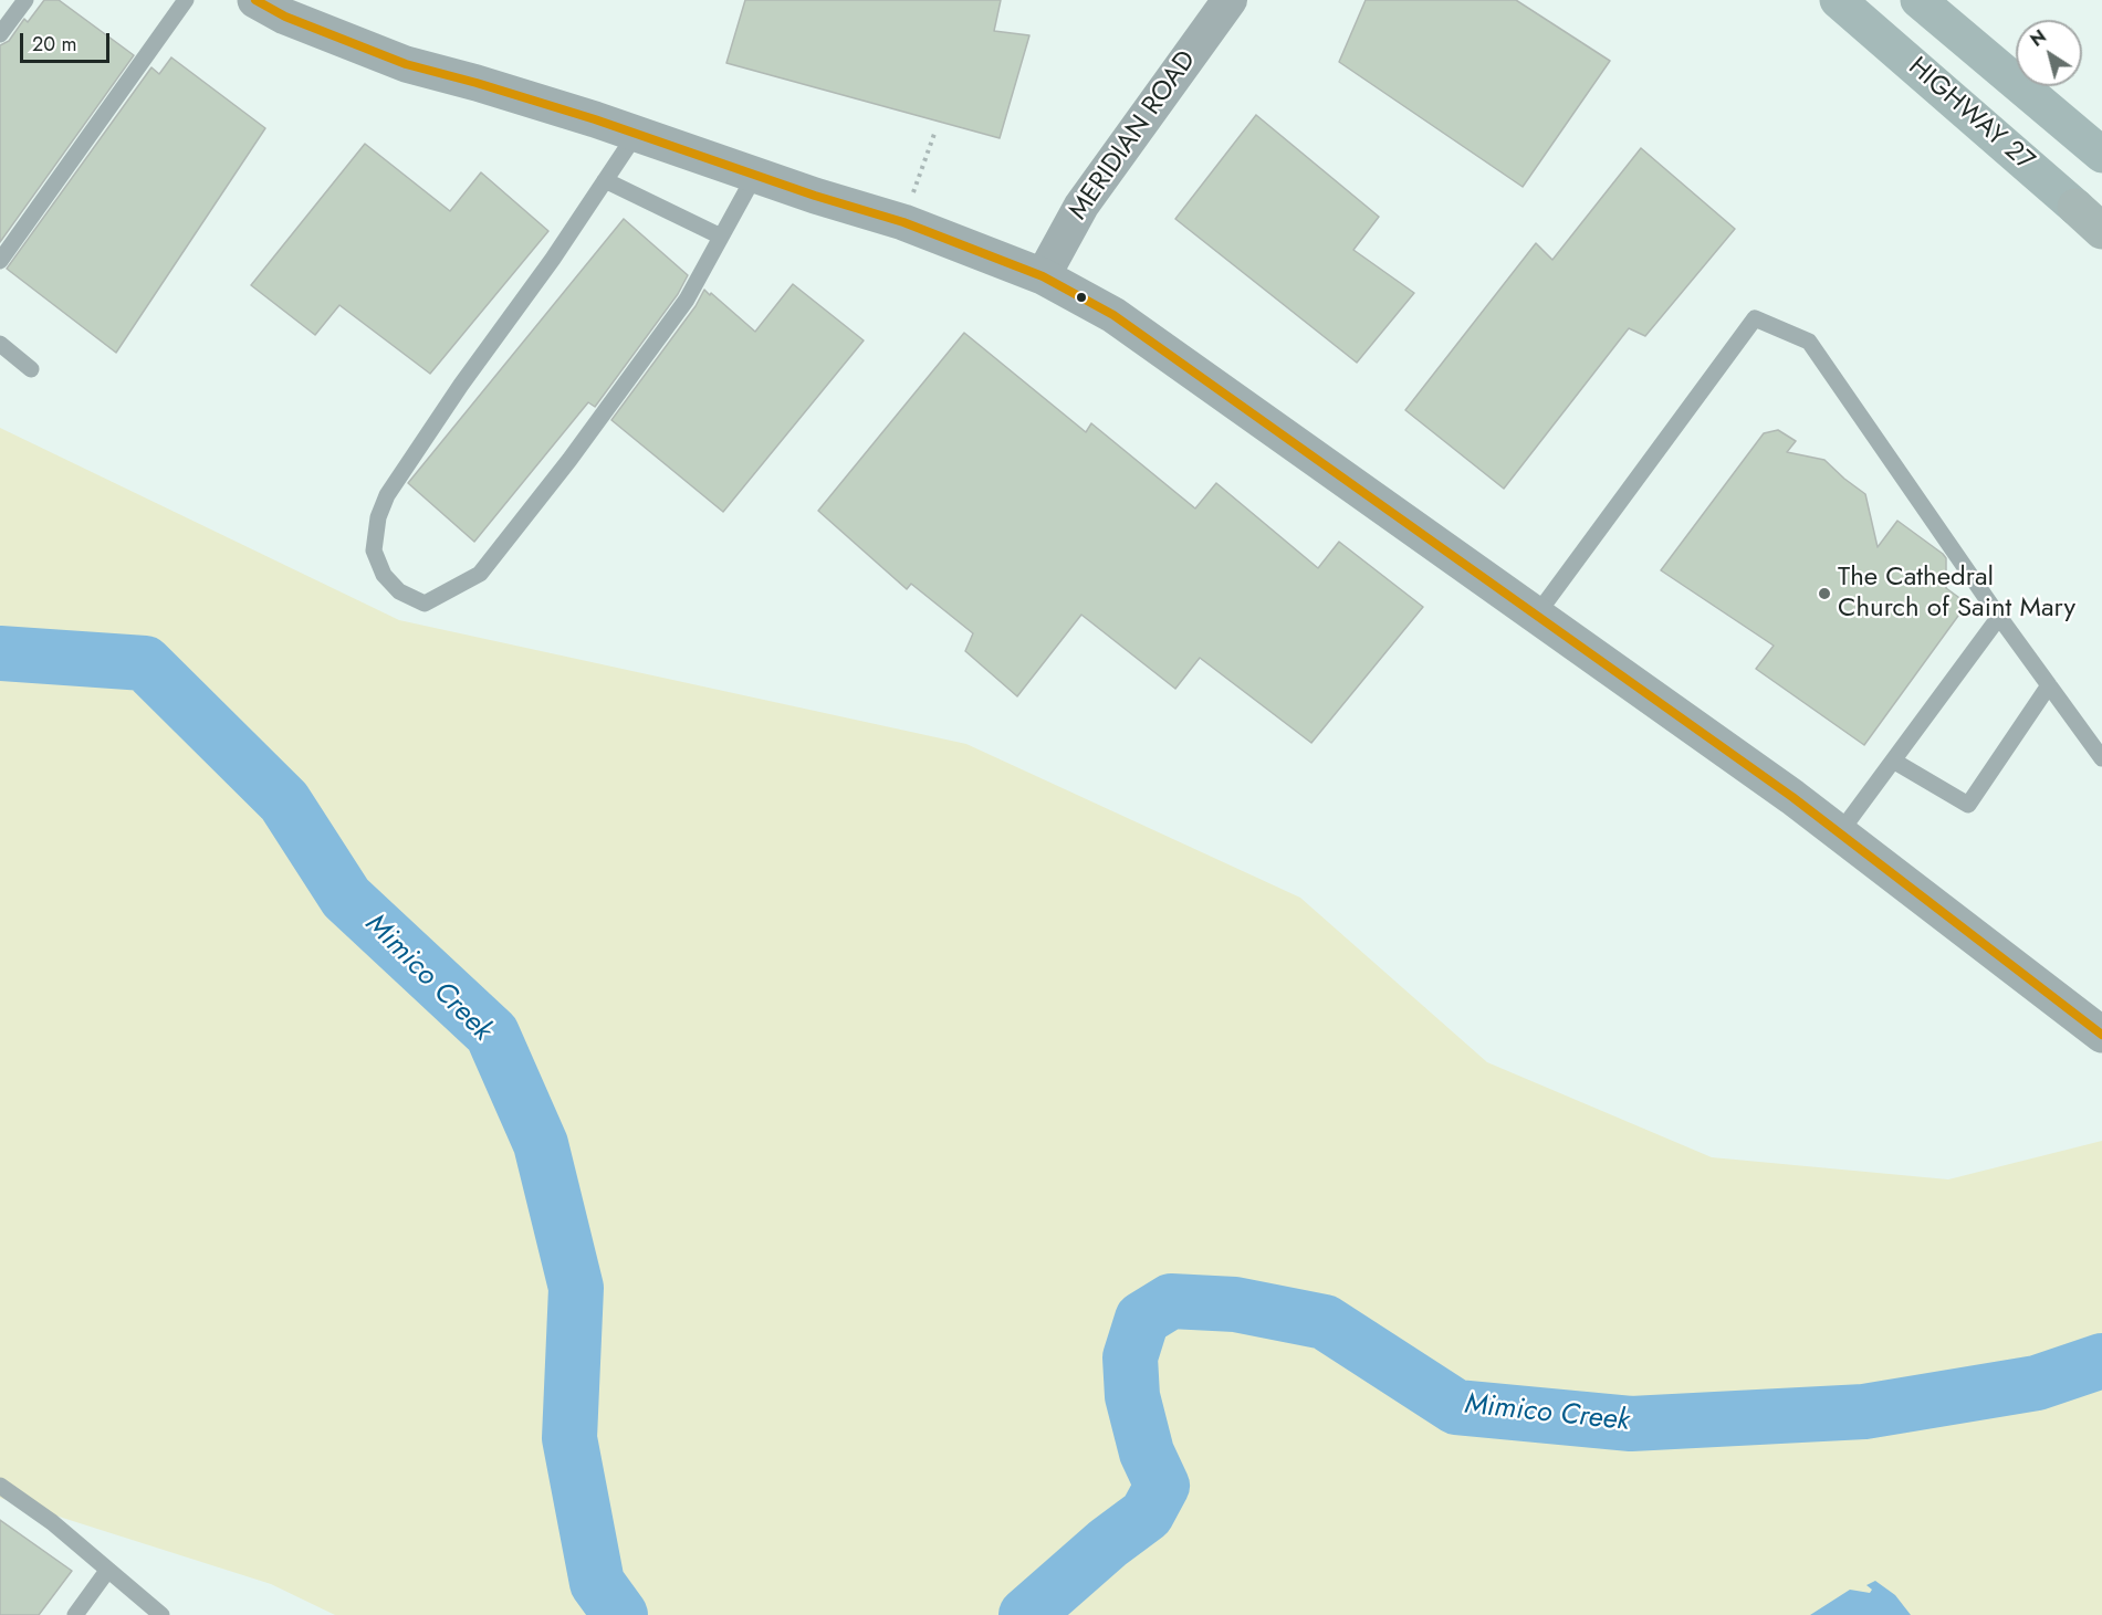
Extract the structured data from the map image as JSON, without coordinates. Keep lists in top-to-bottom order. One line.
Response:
{"streets":{"highway":["HIGHWAY 27"],"street":["MERIDIAN ROAD"]},"water":["Mimico Creek"],"places":["The Cathedral Church of Saint Mary"],"scale_bar":"20 m","north":"top left"}
